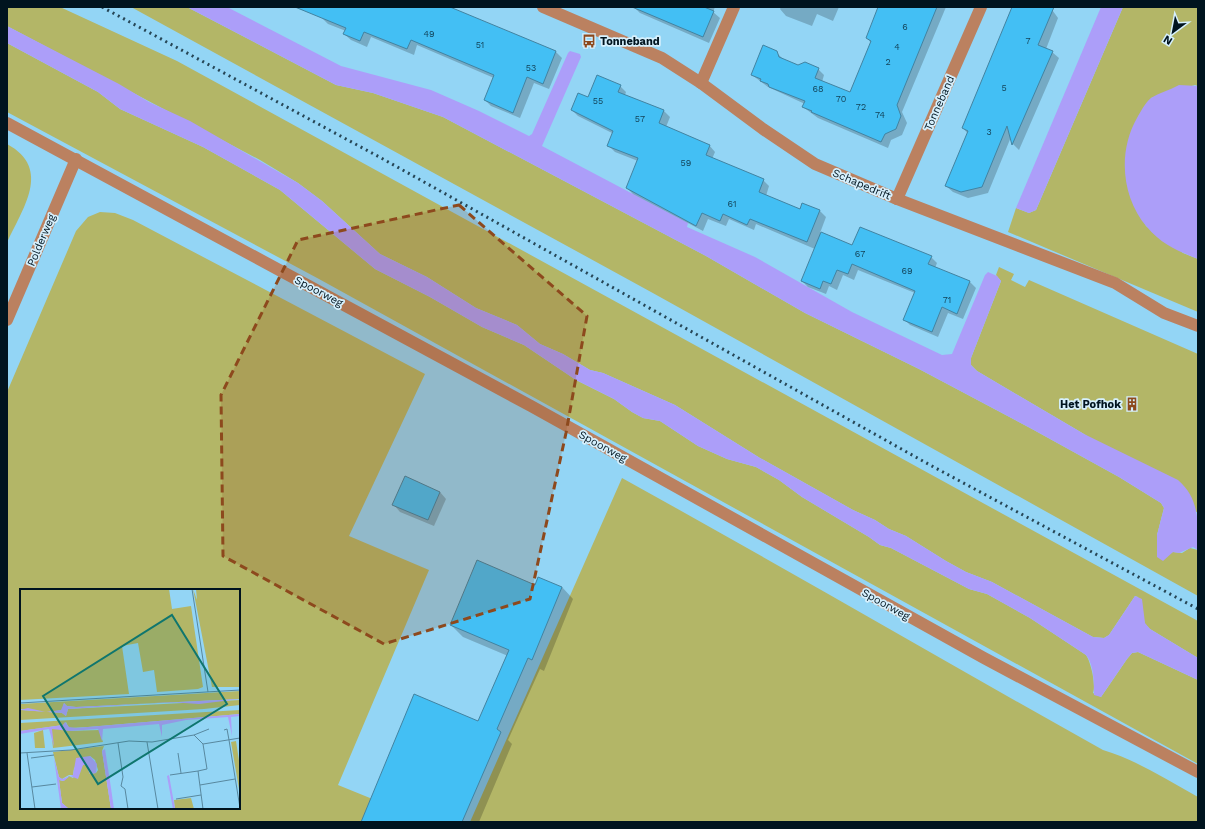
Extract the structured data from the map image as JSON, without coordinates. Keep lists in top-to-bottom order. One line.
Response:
{"streets":{"street":["Tonneband","Schapedrift","Polderweg","Spoorweg"]},"crossings":[["Tonneband","Schapedrift"],["Polderweg","Spoorweg"]],"places":{"bus stop":["Tonneband"],"building":["Het Pofhok"]},"house_numbers":["6","49","7","51","4","2","53","5","68","70","55","72","74","57","3","59","61","67","69","71"],"north":"bottom left"}
